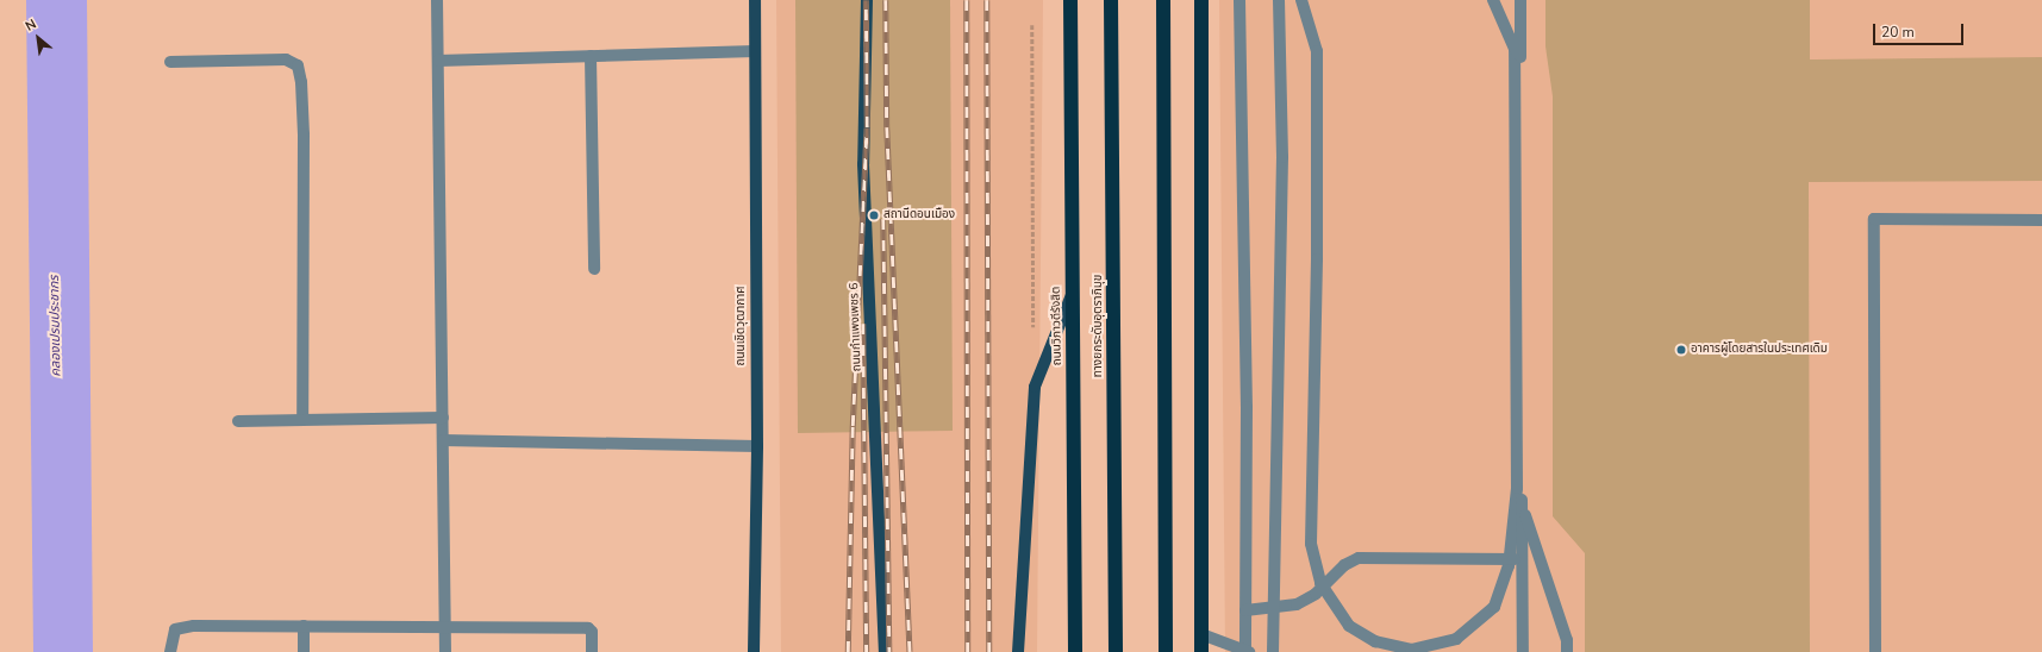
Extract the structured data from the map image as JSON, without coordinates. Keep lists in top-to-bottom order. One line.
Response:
{"streets":{"highway":["ถนนวิภาวดีรังสิต","ทางยกระดับอุตราภิมุข"],"main road":["ถนนเชิดวุฒากาศ","ถนนกำแพงเพชร 6"]},"water":["คลองเปรมประชากร"],"places":["สถานีดอนเมือง","อาคารผู้โดยสารในประเทศเดิม"],"scale_bar":"20 m","north":"top left"}
